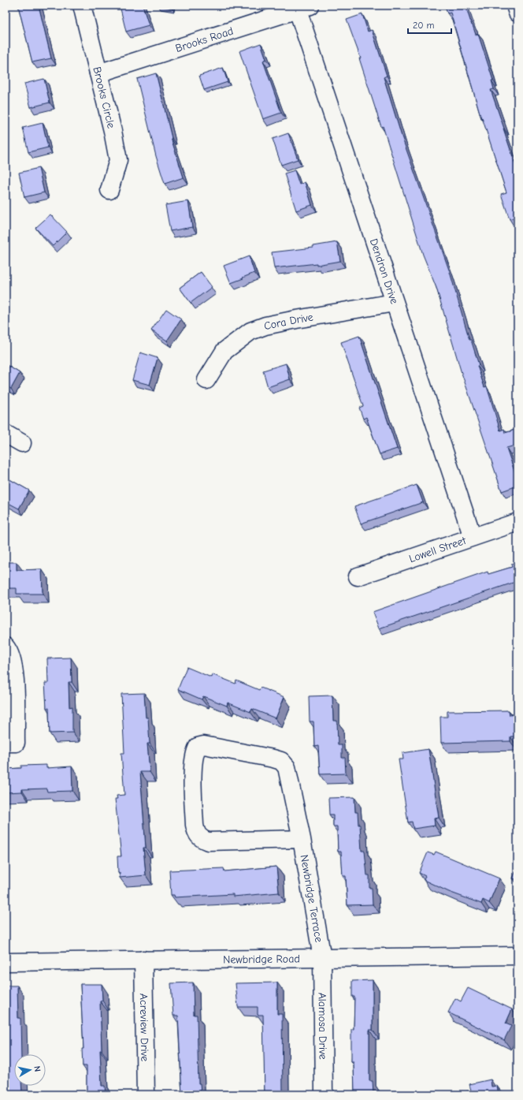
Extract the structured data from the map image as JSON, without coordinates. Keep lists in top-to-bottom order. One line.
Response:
{"streets":{"street":["Brooks Road","Brooks Circle","Dendron Drive","Cora Drive","Lowell Street","Newbridge Terrace","Newbridge Road","Alamosa Drive","Acreview Drive"]},"crossings":[["Brooks Road","Brooks Circle"],["Brooks Road","Dendron Drive"],["Dendron Drive","Cora Drive"],["Dendron Drive","Lowell Street"],["Newbridge Terrace","Newbridge Road"],["Newbridge Terrace","Alamosa Drive"],["Newbridge Road","Alamosa Drive"],["Newbridge Road","Acreview Drive"]],"scale_bar":"20 m","north":"right"}
